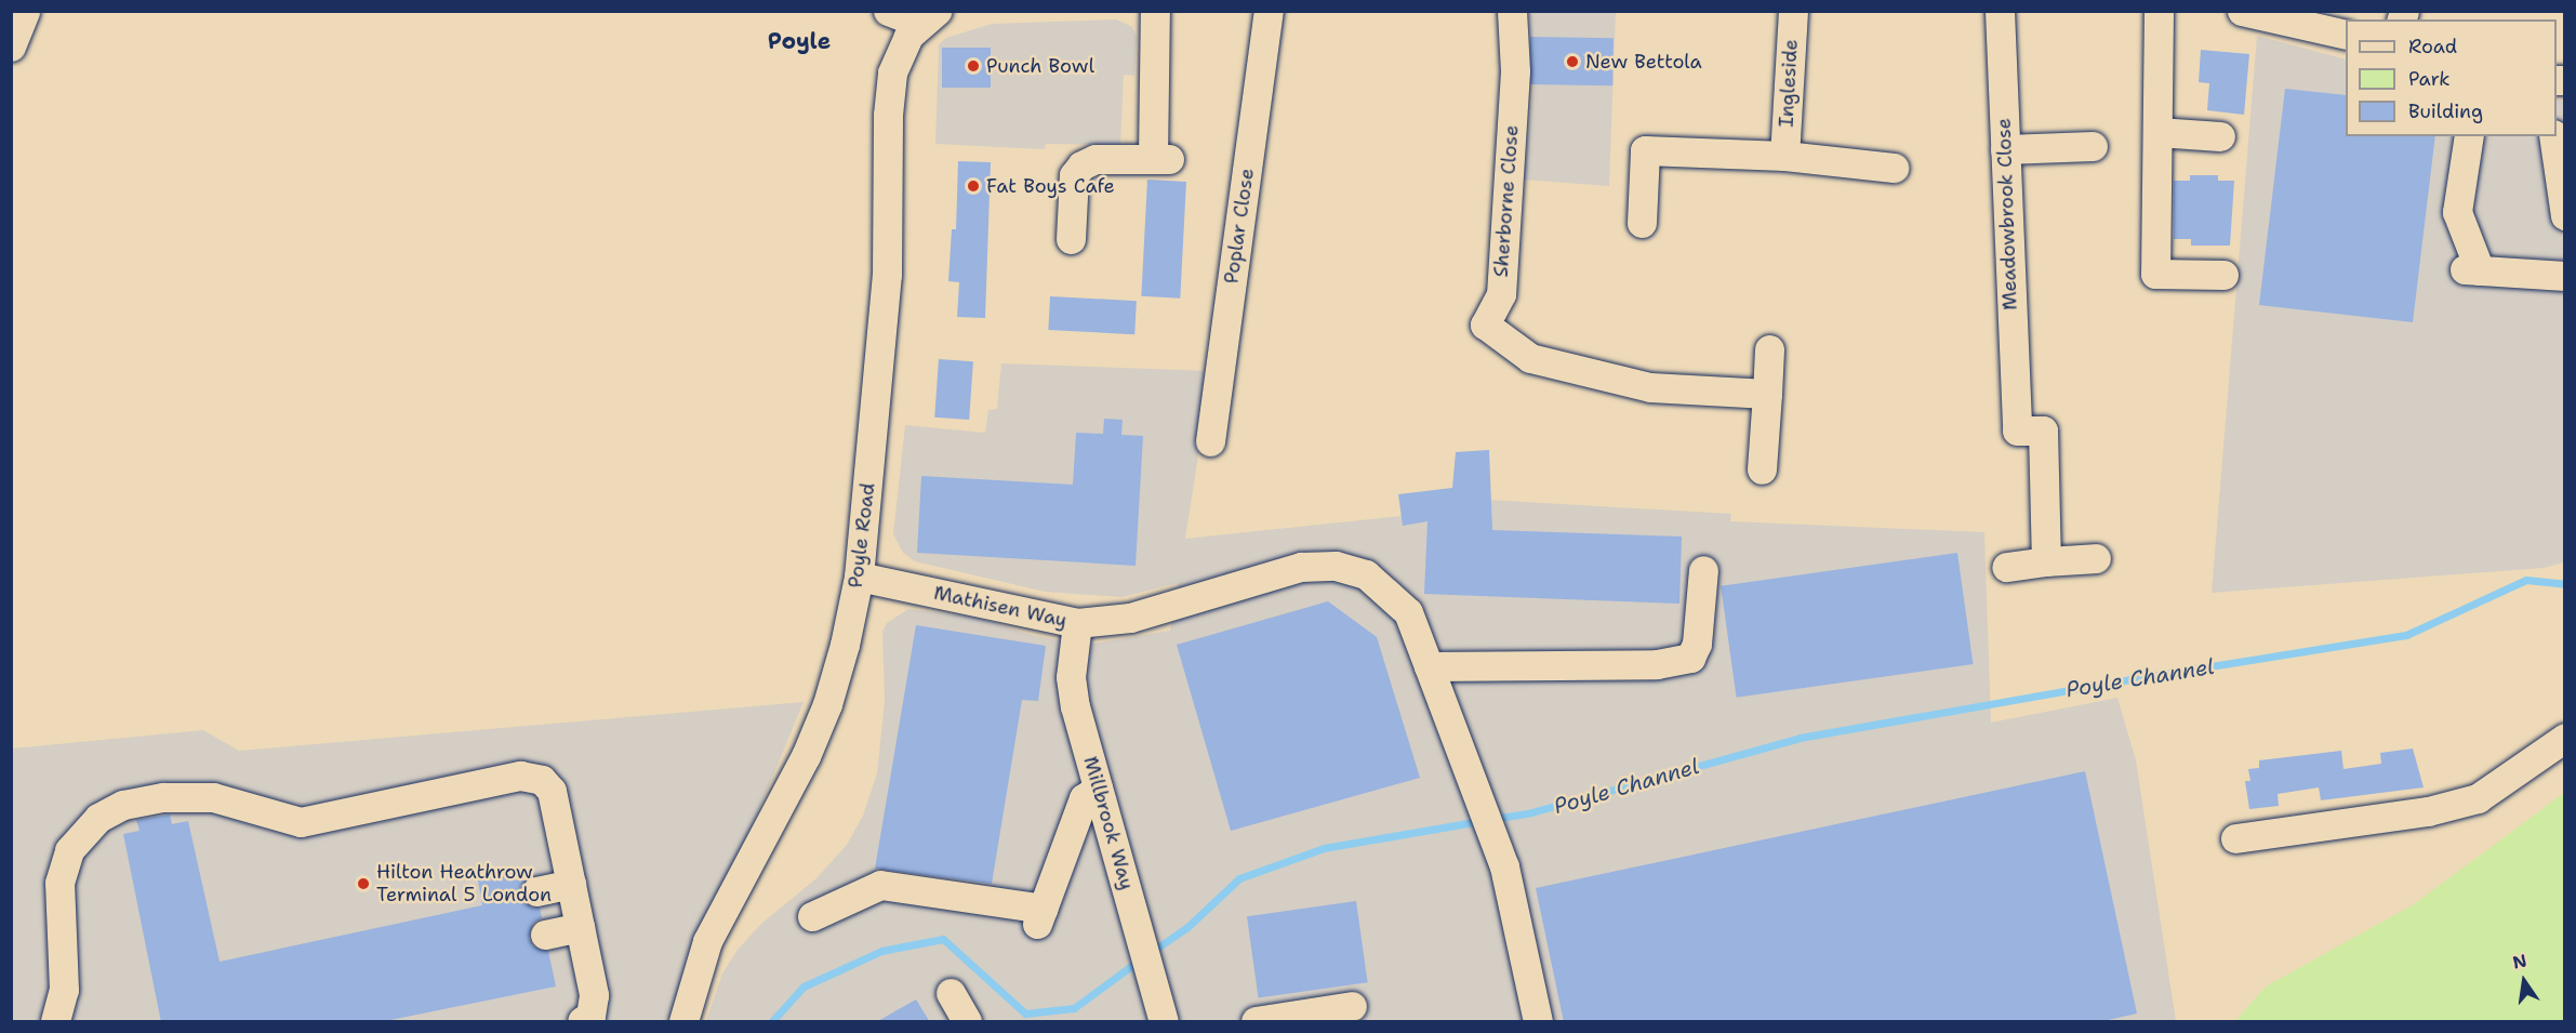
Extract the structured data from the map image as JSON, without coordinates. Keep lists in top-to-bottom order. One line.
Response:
{"streets":{"street":["Ingleside","Sherborne Close","Meadowbrook Close","Poplar Close","Poyle Road","Mathisen Way","Millbrook Way"]},"crossings":[["Poyle Road","Mathisen Way"],["Mathisen Way","Millbrook Way"]],"districts":["Poyle"],"water":["Poyle Channel"],"places":["New Bettola","Punch Bowl","Fat Boys Cafe","Hilton Heathrow Terminal 5 London"],"legend":["Road","Park","Building"],"north":"top"}
